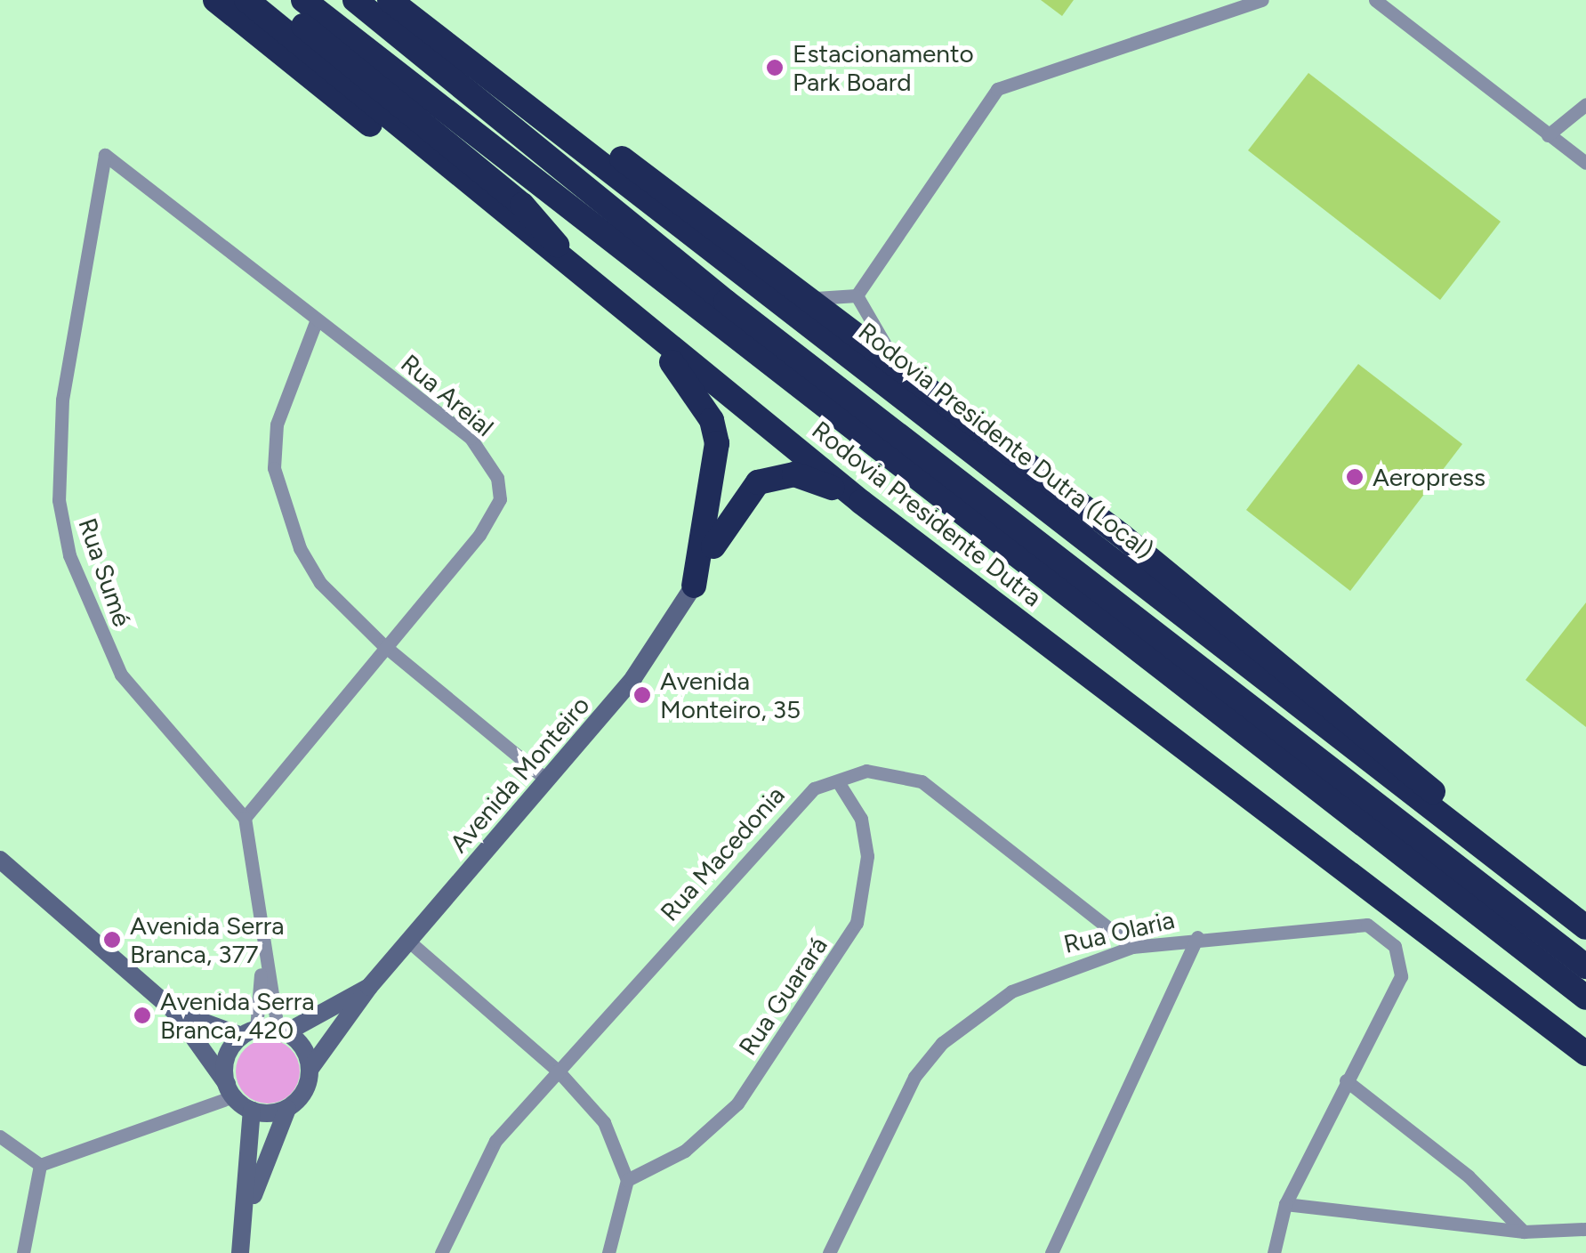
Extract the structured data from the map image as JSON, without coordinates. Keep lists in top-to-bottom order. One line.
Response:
{"streets":{"highway":["Rodovia Presidente Dutra (Local)","Rodovia Presidente Dutra"],"street":["Rua Areial","Rua Sumé","Avenida Monteiro","Rua Macedonia","Rua Olaria","Rua Guarará"]},"crossings":[["Rua Areial","Rua Sumé"],["Rua Macedonia","Rua Olaria"],["Rua Macedonia","Rua Guarará"]],"places":["Estacionamento Park Board","Aeropress","Avenida Monteiro, 35","Avenida Serra Branca, 377","Avenida Serra Branca, 420"]}
